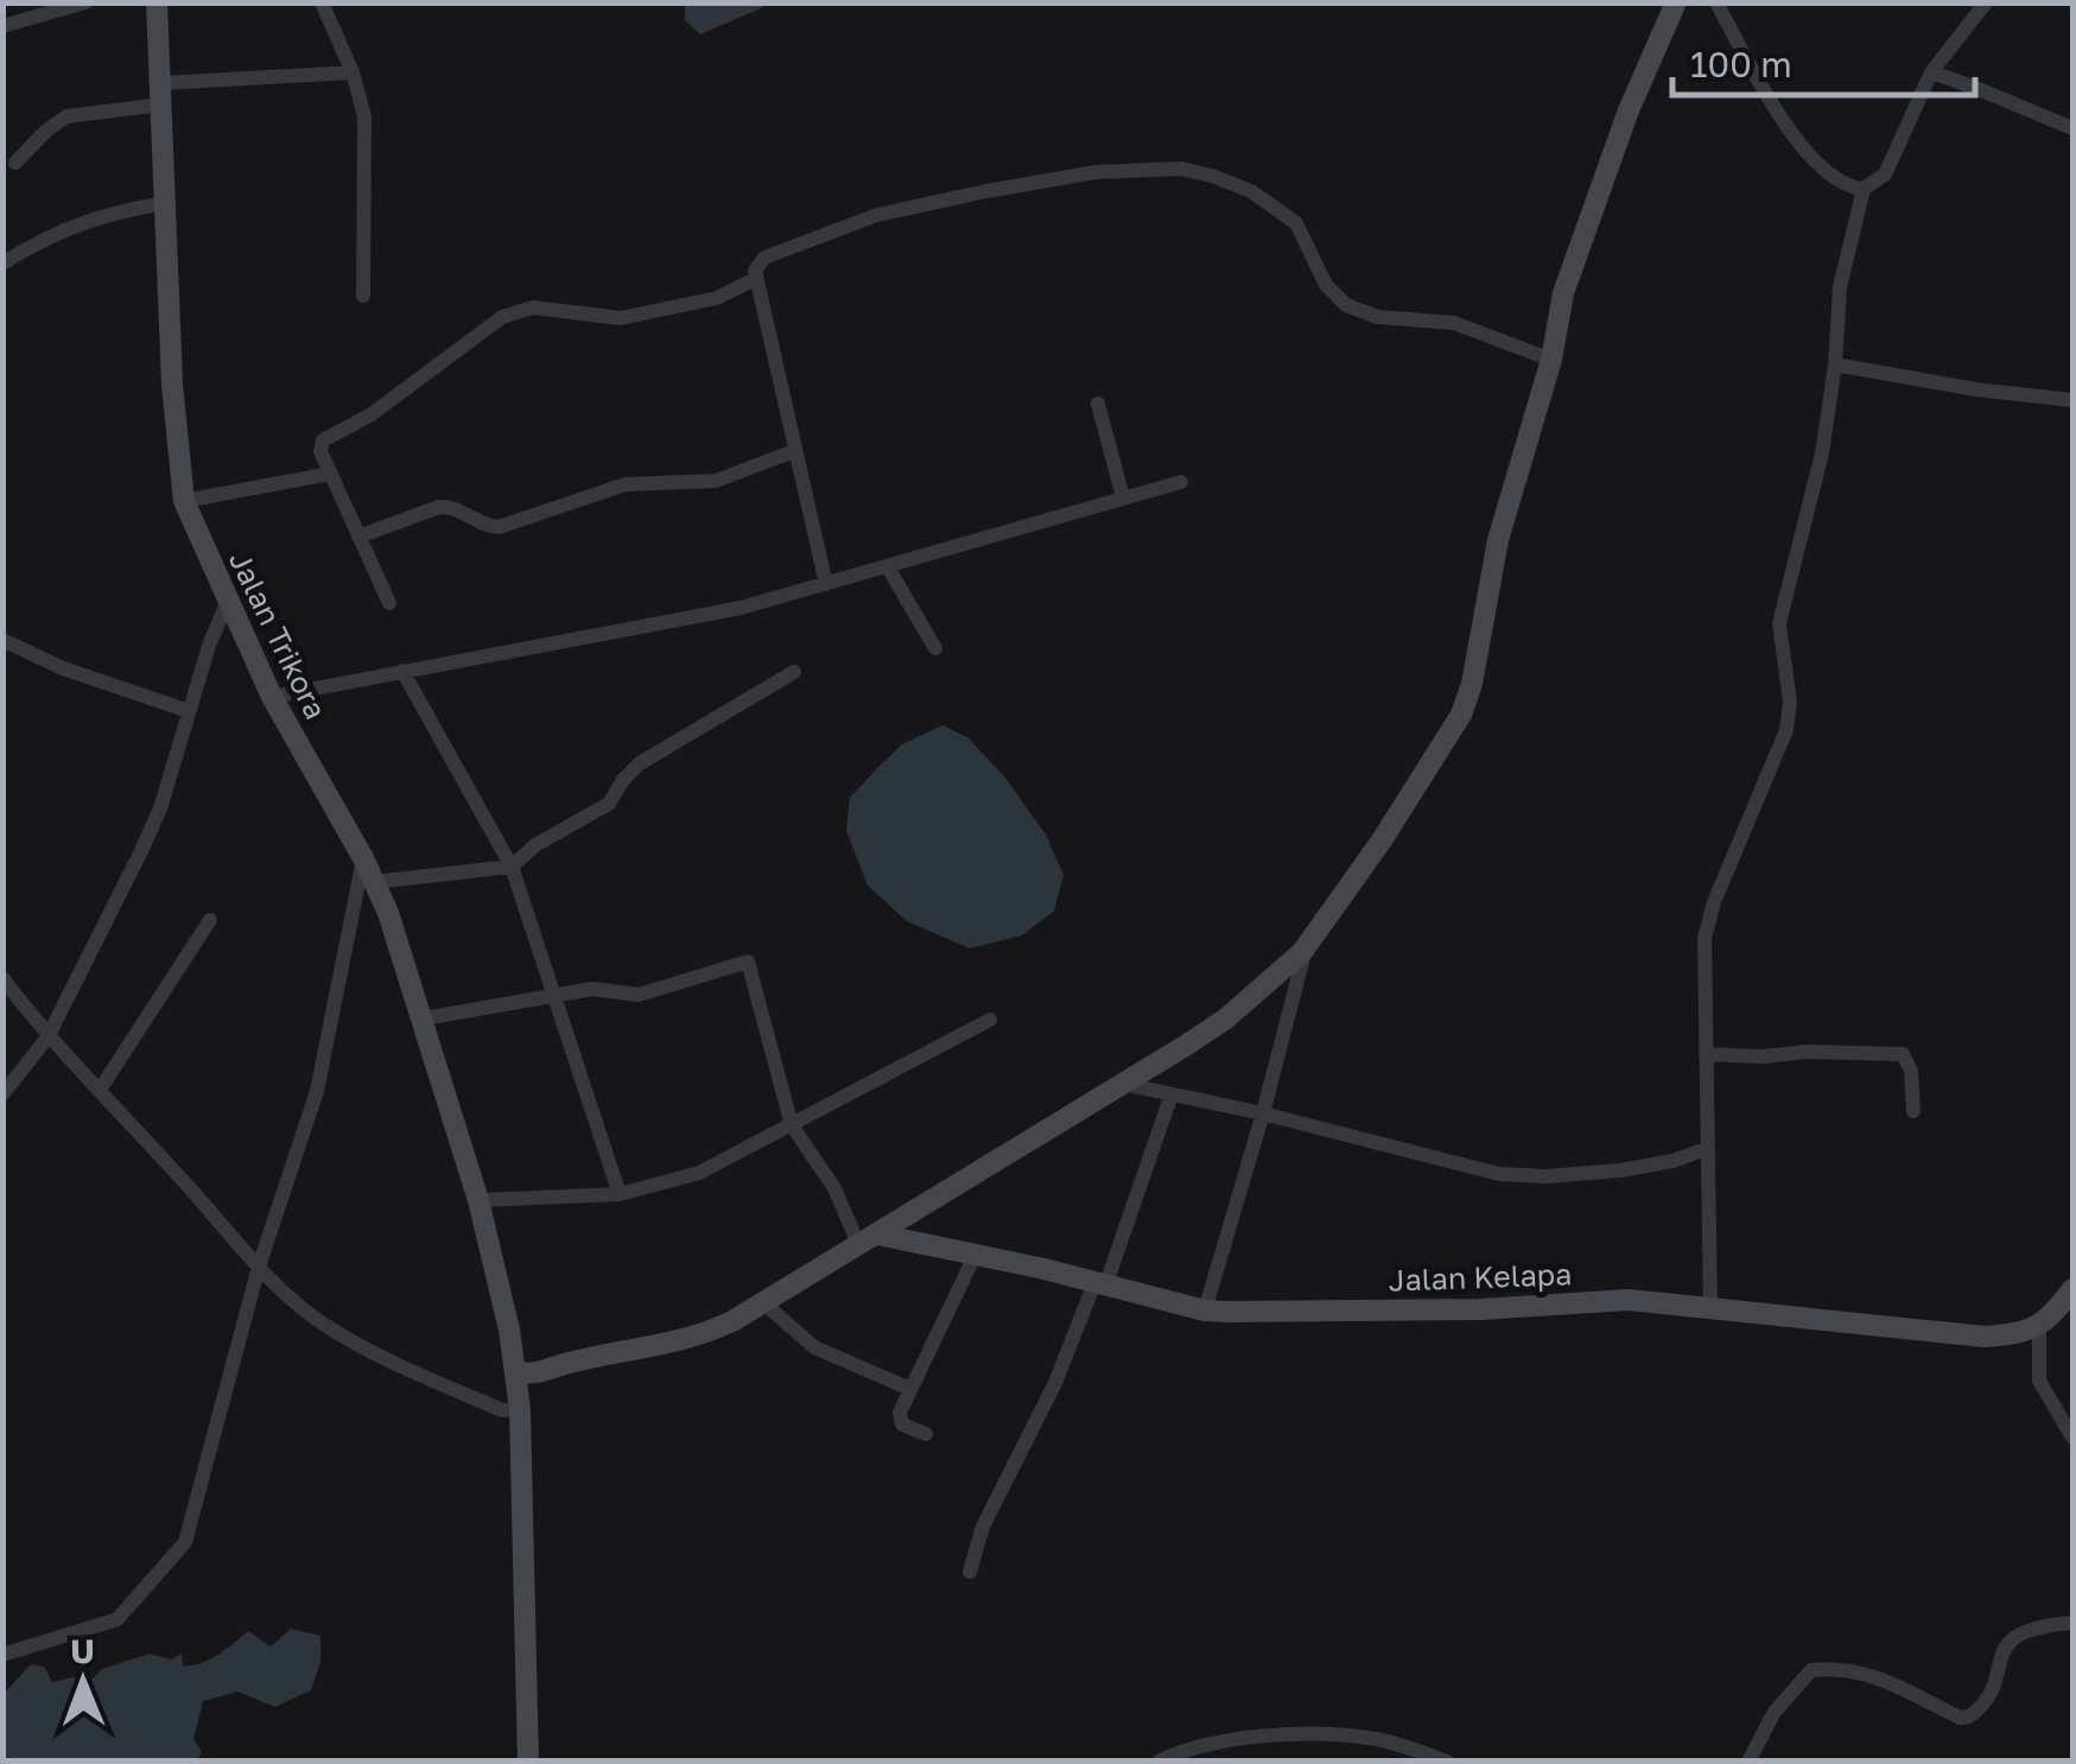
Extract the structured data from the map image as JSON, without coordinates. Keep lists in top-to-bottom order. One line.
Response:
{"streets":{"street":["Jalan Trikora","Jalan Kelapa"]},"scale_bar":"100 m","north":"top"}
